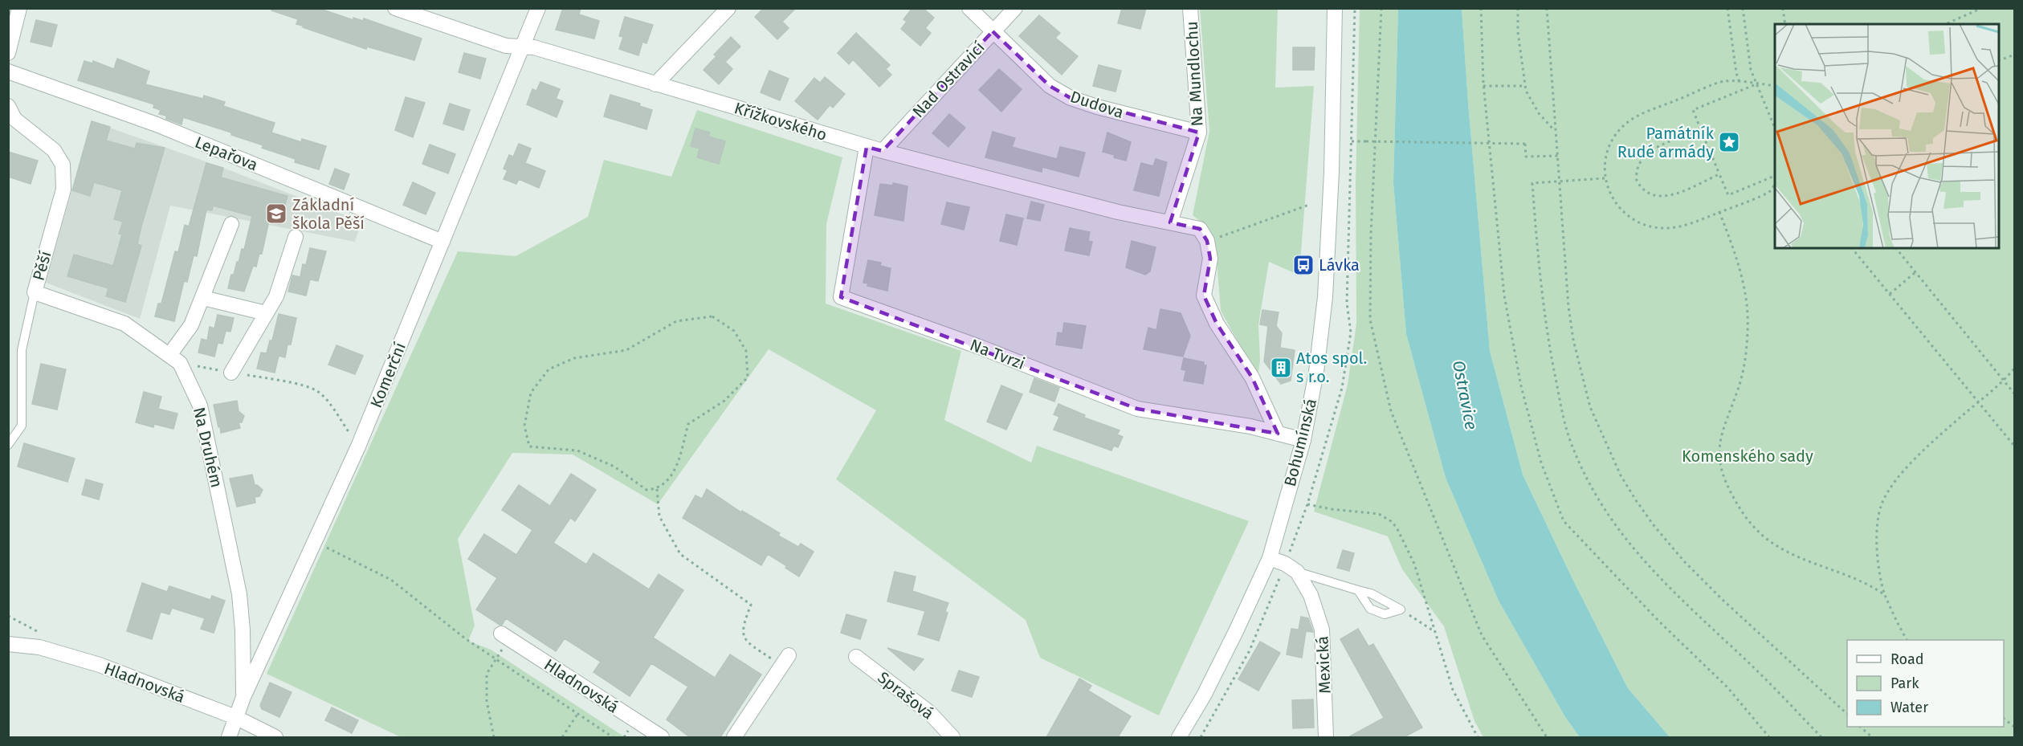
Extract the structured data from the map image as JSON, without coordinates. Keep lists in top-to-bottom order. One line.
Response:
{"streets":{"street":["Na Mundlochu","Nad Ostravicí","Dudova","Křížkovského","Lepařova","Pěší","Na Tvrzi","Komerční","Bohumínská","Na Druhém","Mexická","Hladnovská","Sprašová"]},"crossings":[["Na Mundlochu","Dudova"],["Na Mundlochu","Křížkovského"],["Nad Ostravicí","Dudova"],["Nad Ostravicí","Křížkovského"],["Křížkovského","Na Tvrzi"],["Křížkovského","Komerční"],["Lepařova","Komerční"],["Pěší","Na Druhém"],["Na Tvrzi","Bohumínská"],["Komerční","Na Druhém"],["Komerční","Hladnovská"]],"water":["Ostravice"],"parks":["Komenského sady"],"places":{"place":["Památník Rudé armády"],"school or university":["Základní škola Pěší"],"bus stop":["Lávka"],"building":["Atos spol. s r.o."]},"legend":["Road","Park","Water"]}
